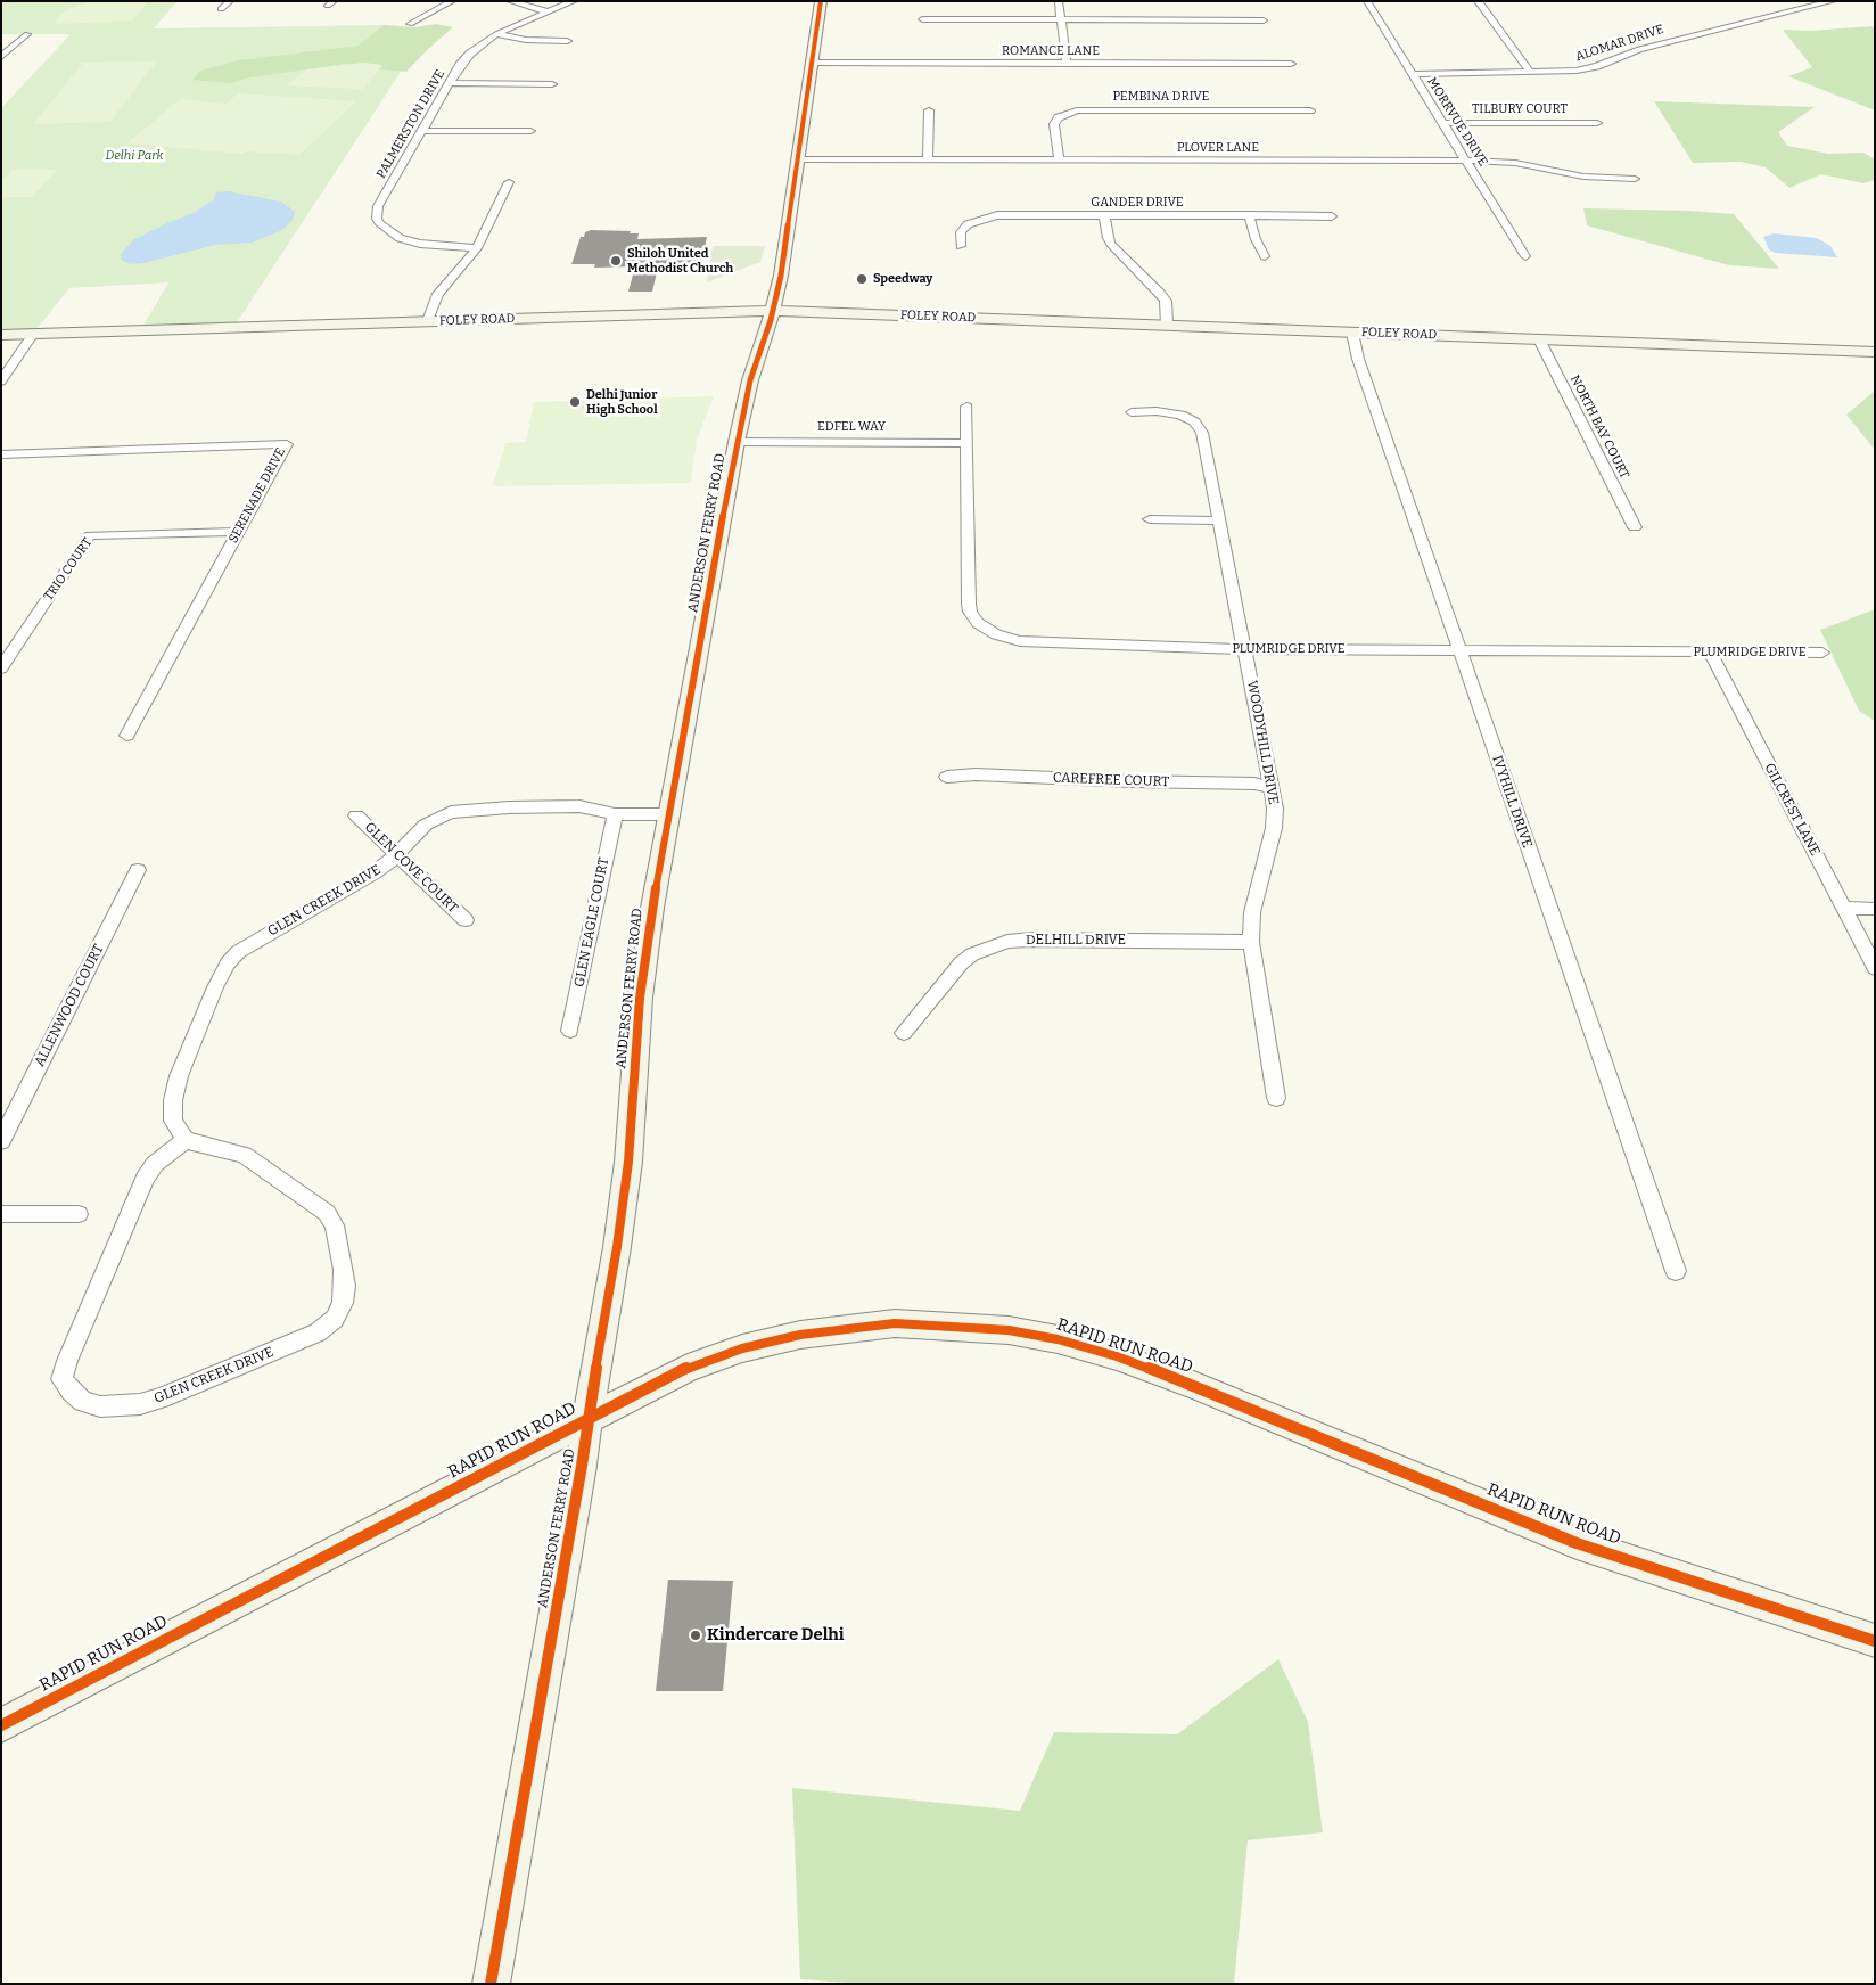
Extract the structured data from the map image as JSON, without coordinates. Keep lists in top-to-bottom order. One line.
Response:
{"streets":{"street":["ALOMAR DRIVE","ROMANCE LANE","PEMBINA DRIVE","TILBURY COURT","MORRVUE DRIVE","PALMERSTON DRIVE","PLOVER LANE","GANDER DRIVE","FOLEY ROAD","EDFEL WAY","NORTH BAY COURT","SERENADE DRIVE","ANDERSON FERRY ROAD","TRIO COURT","PLUMRIDGE DRIVE","WOODYHILL DRIVE","CAREFREE COURT","IVYHILL DRIVE","GILCREST LANE","GLEN COVE COURT","GLEN CREEK DRIVE","GLEN EAGLE COURT","DELHILL DRIVE","ALLENWOOD COURT","RAPID RUN ROAD"]},"crossings":[["ALOMAR DRIVE","MORRVUE DRIVE"],["ROMANCE LANE","ANDERSON FERRY ROAD"],["PEMBINA DRIVE","PLOVER LANE"],["TILBURY COURT","MORRVUE DRIVE"],["MORRVUE DRIVE","PLOVER LANE"],["PLOVER LANE","ANDERSON FERRY ROAD"],["FOLEY ROAD","NORTH BAY COURT"],["FOLEY ROAD","ANDERSON FERRY ROAD"],["FOLEY ROAD","IVYHILL DRIVE"],["EDFEL WAY","ANDERSON FERRY ROAD"],["EDFEL WAY","PLUMRIDGE DRIVE"],["SERENADE DRIVE","TRIO COURT"],["ANDERSON FERRY ROAD","GLEN CREEK DRIVE"],["ANDERSON FERRY ROAD","RAPID RUN ROAD"],["PLUMRIDGE DRIVE","WOODYHILL DRIVE"],["PLUMRIDGE DRIVE","IVYHILL DRIVE"],["PLUMRIDGE DRIVE","GILCREST LANE"],["WOODYHILL DRIVE","CAREFREE COURT"],["WOODYHILL DRIVE","DELHILL DRIVE"],["GLEN COVE COURT","GLEN CREEK DRIVE"],["GLEN CREEK DRIVE","GLEN EAGLE COURT"]],"parks":["Delhi Park"],"places":["Shiloh United Methodist Church","Speedway","Delhi Junior High School","Kindercare Delhi"]}
